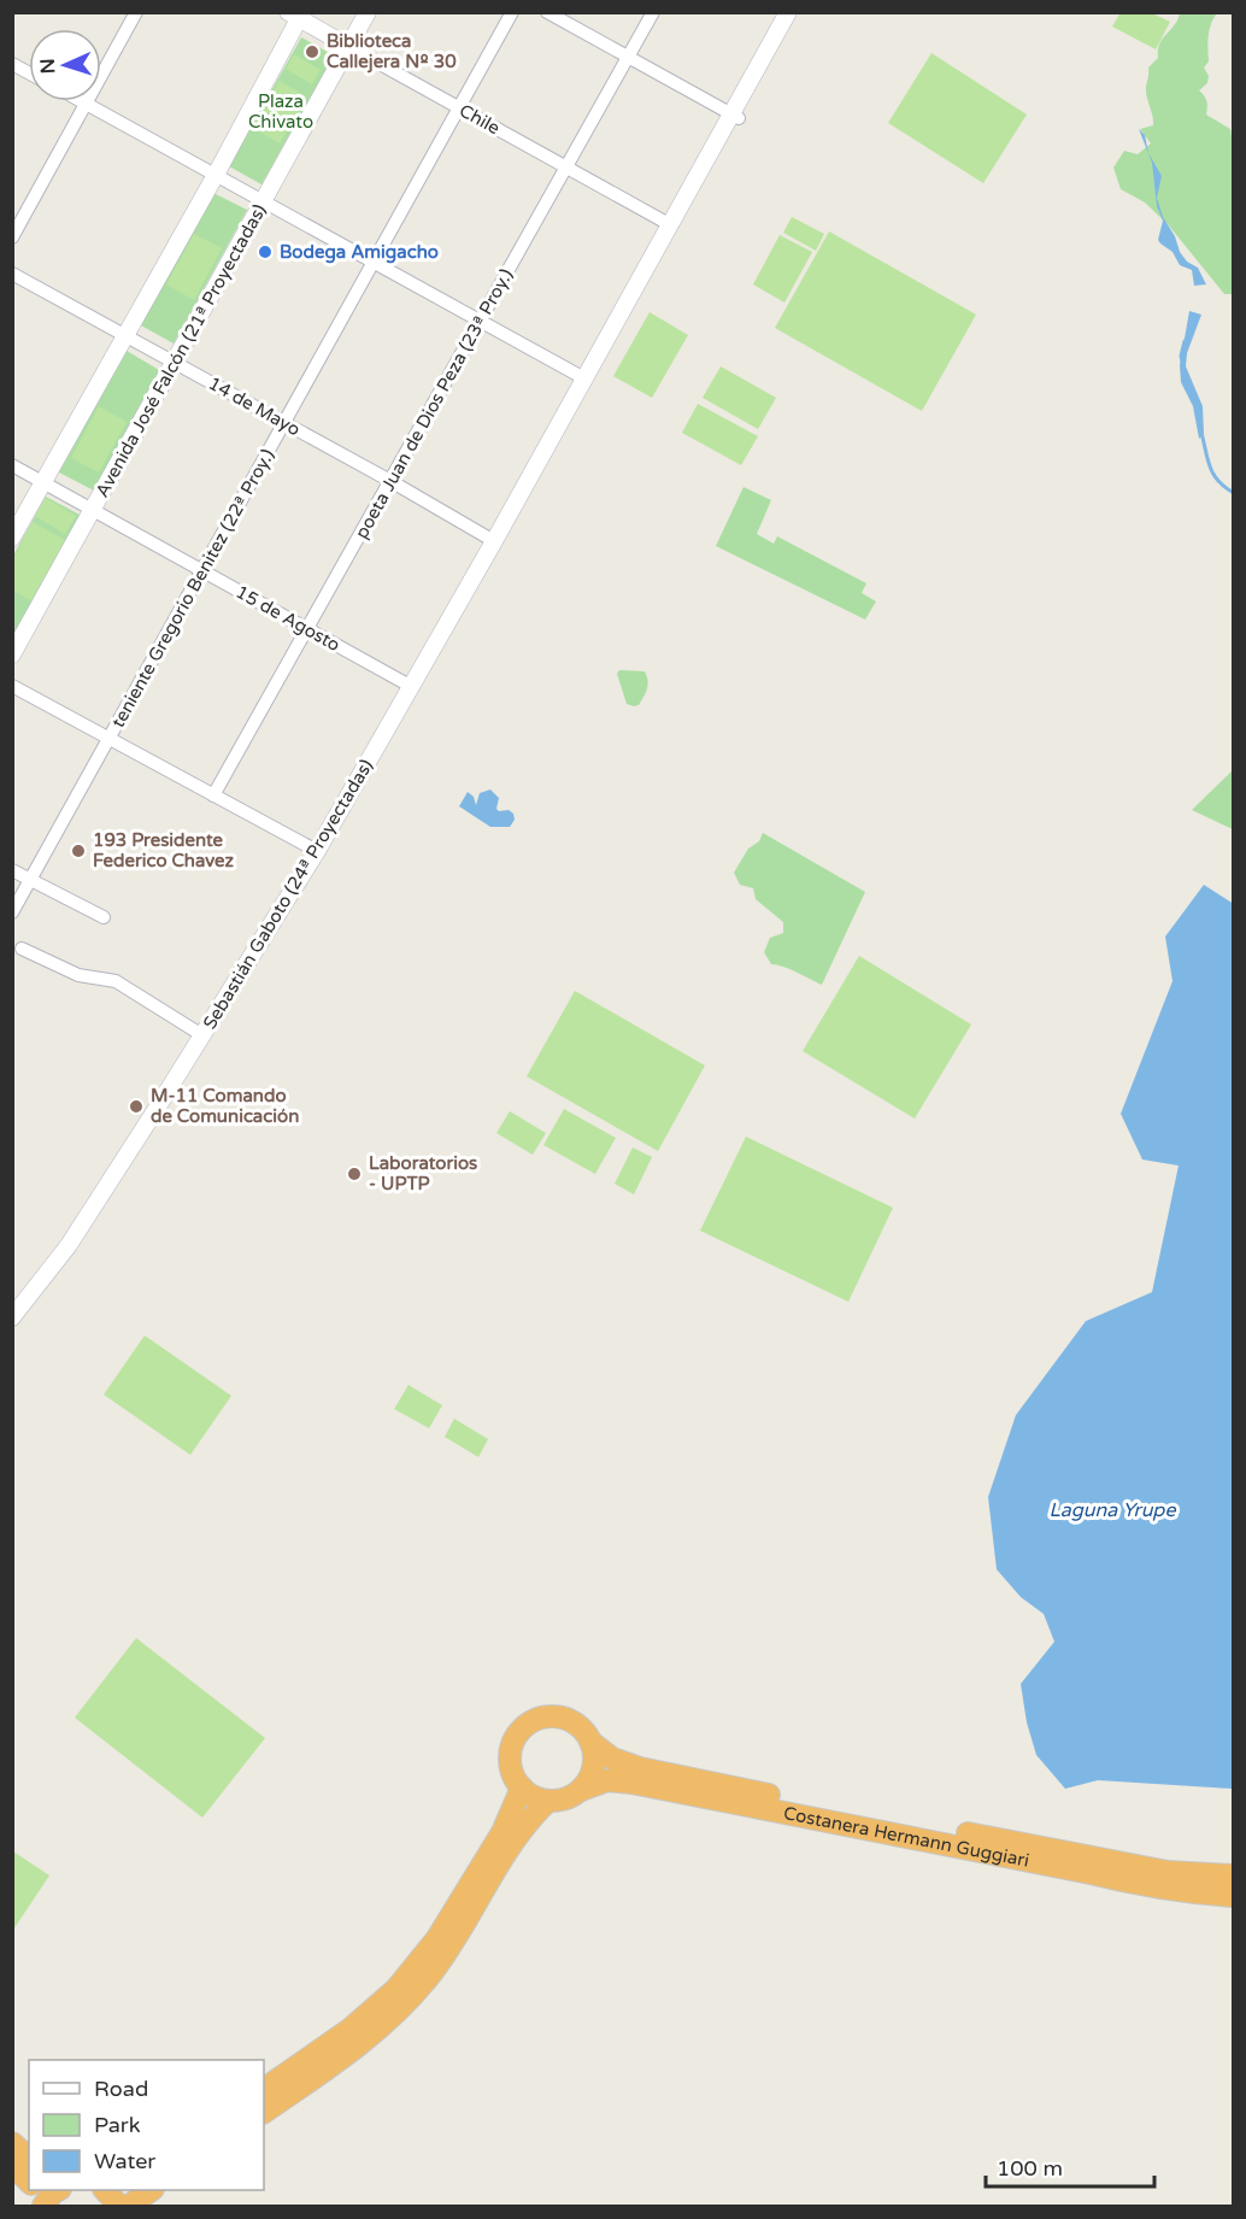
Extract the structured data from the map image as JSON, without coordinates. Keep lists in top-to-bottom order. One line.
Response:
{"streets":{"highway":["Costanera Hermann Guggiari"],"street":["Chile","Avenida José Falcón (21ª Proyectadas)","poeta Juan de Dios Peza (23ª Proy.)","14 de Mayo","teniente Gregorio Benitez (22ª Proy.)","15 de Agosto","Sebastián Gaboto (24ª Proyectadas)"]},"crossings":[["Chile","Avenida José Falcón (21ª Proyectadas)"],["Chile","poeta Juan de Dios Peza (23ª Proy.)"],["Chile","teniente Gregorio Benitez (22ª Proy.)"],["Avenida José Falcón (21ª Proyectadas)","14 de Mayo"],["Avenida José Falcón (21ª Proyectadas)","15 de Agosto"],["poeta Juan de Dios Peza (23ª Proy.)","14 de Mayo"],["poeta Juan de Dios Peza (23ª Proy.)","15 de Agosto"],["14 de Mayo","teniente Gregorio Benitez (22ª Proy.)"],["14 de Mayo","Sebastián Gaboto (24ª Proyectadas)"],["teniente Gregorio Benitez (22ª Proy.)","15 de Agosto"],["15 de Agosto","Sebastián Gaboto (24ª Proyectadas)"]],"water":["Laguna Yrupe"],"parks":["Plaza Chivato"],"places":["Biblioteca Callejera Nº 30","Bodega Amigacho","193 Presidente Federico Chavez","M-11 Comando de Comunicación","Laboratorios - UPTP"],"legend":["Road","Park","Water"],"scale_bar":"100 m","north":"left"}
